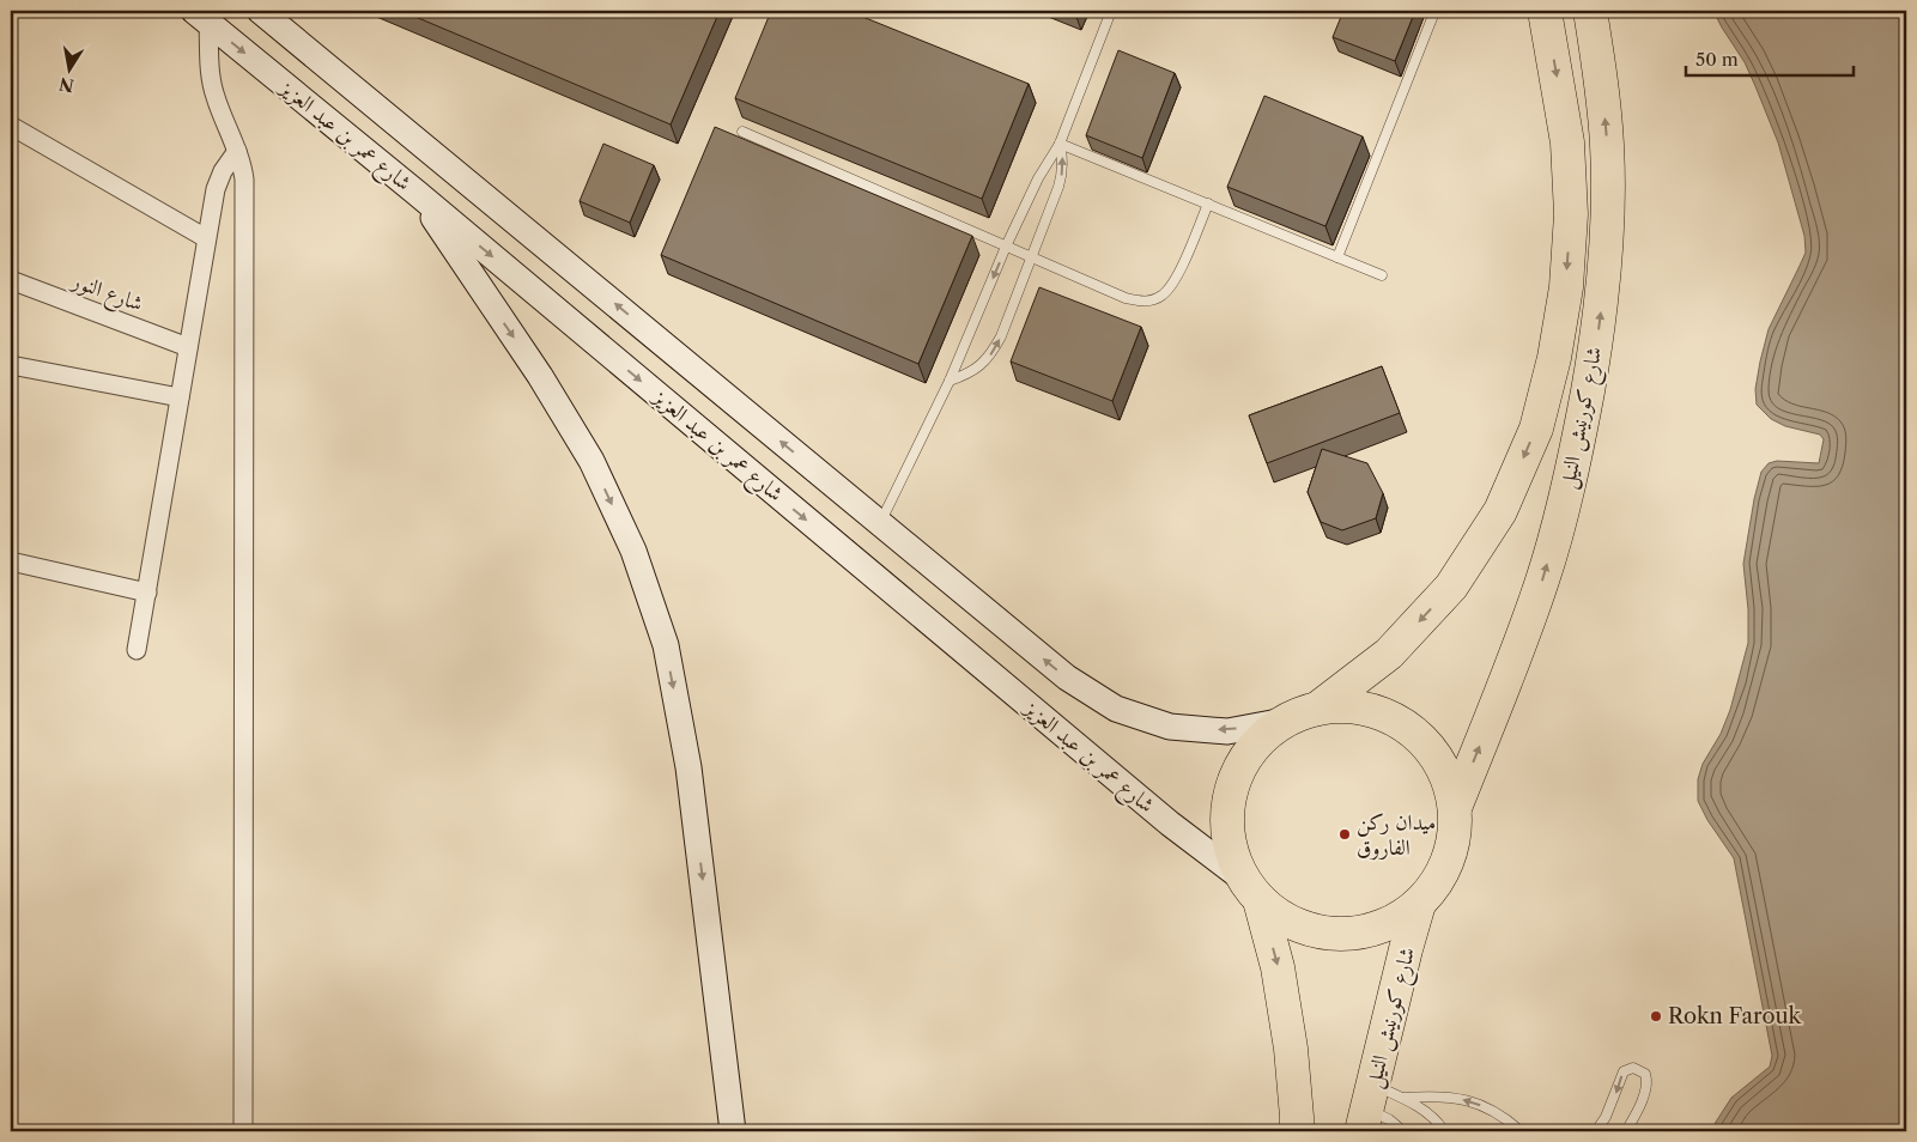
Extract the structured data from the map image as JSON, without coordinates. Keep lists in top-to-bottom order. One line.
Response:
{"streets":{"highway":["شارع كورنيش النيل"],"main road":["شارع عمر بن عبد العزيز"],"street":["شارع النور"]},"places":["ميدان ركن الفاروق","Rokn Farouk"],"scale_bar":"50 m","north":"bottom"}
